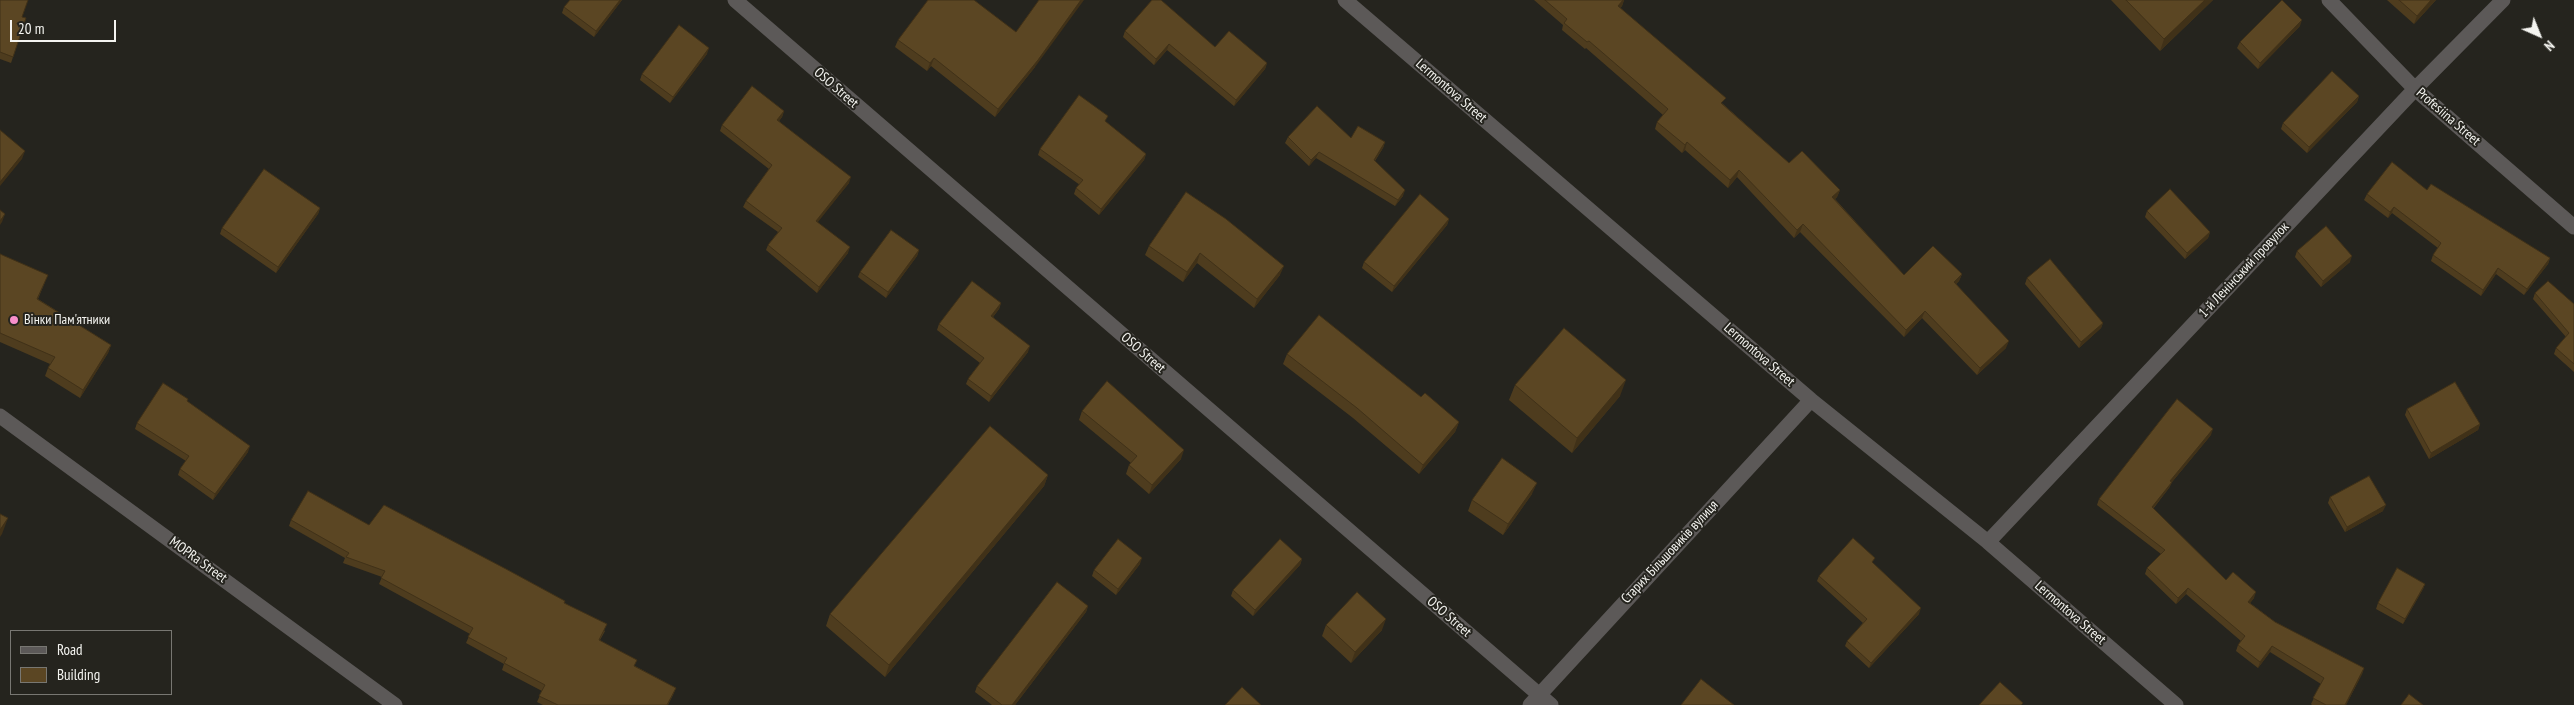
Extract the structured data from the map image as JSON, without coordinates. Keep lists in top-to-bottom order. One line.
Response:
{"streets":{"street":["OSO Street","Lermontova Street","Profesiina Street","1-й Ленінський провулок","Старих Більшовиків вулиця","MOPRa Street"]},"crossings":[["OSO Street","Старих Більшовиків вулиця"],["Lermontova Street","1-й Ленінський провулок"],["Lermontova Street","Старих Більшовиків вулиця"],["Profesiina Street","1-й Ленінський провулок"]],"places":["Вінки Пам'ятники"],"legend":["Road","Building"],"scale_bar":"20 m","north":"bottom right"}
